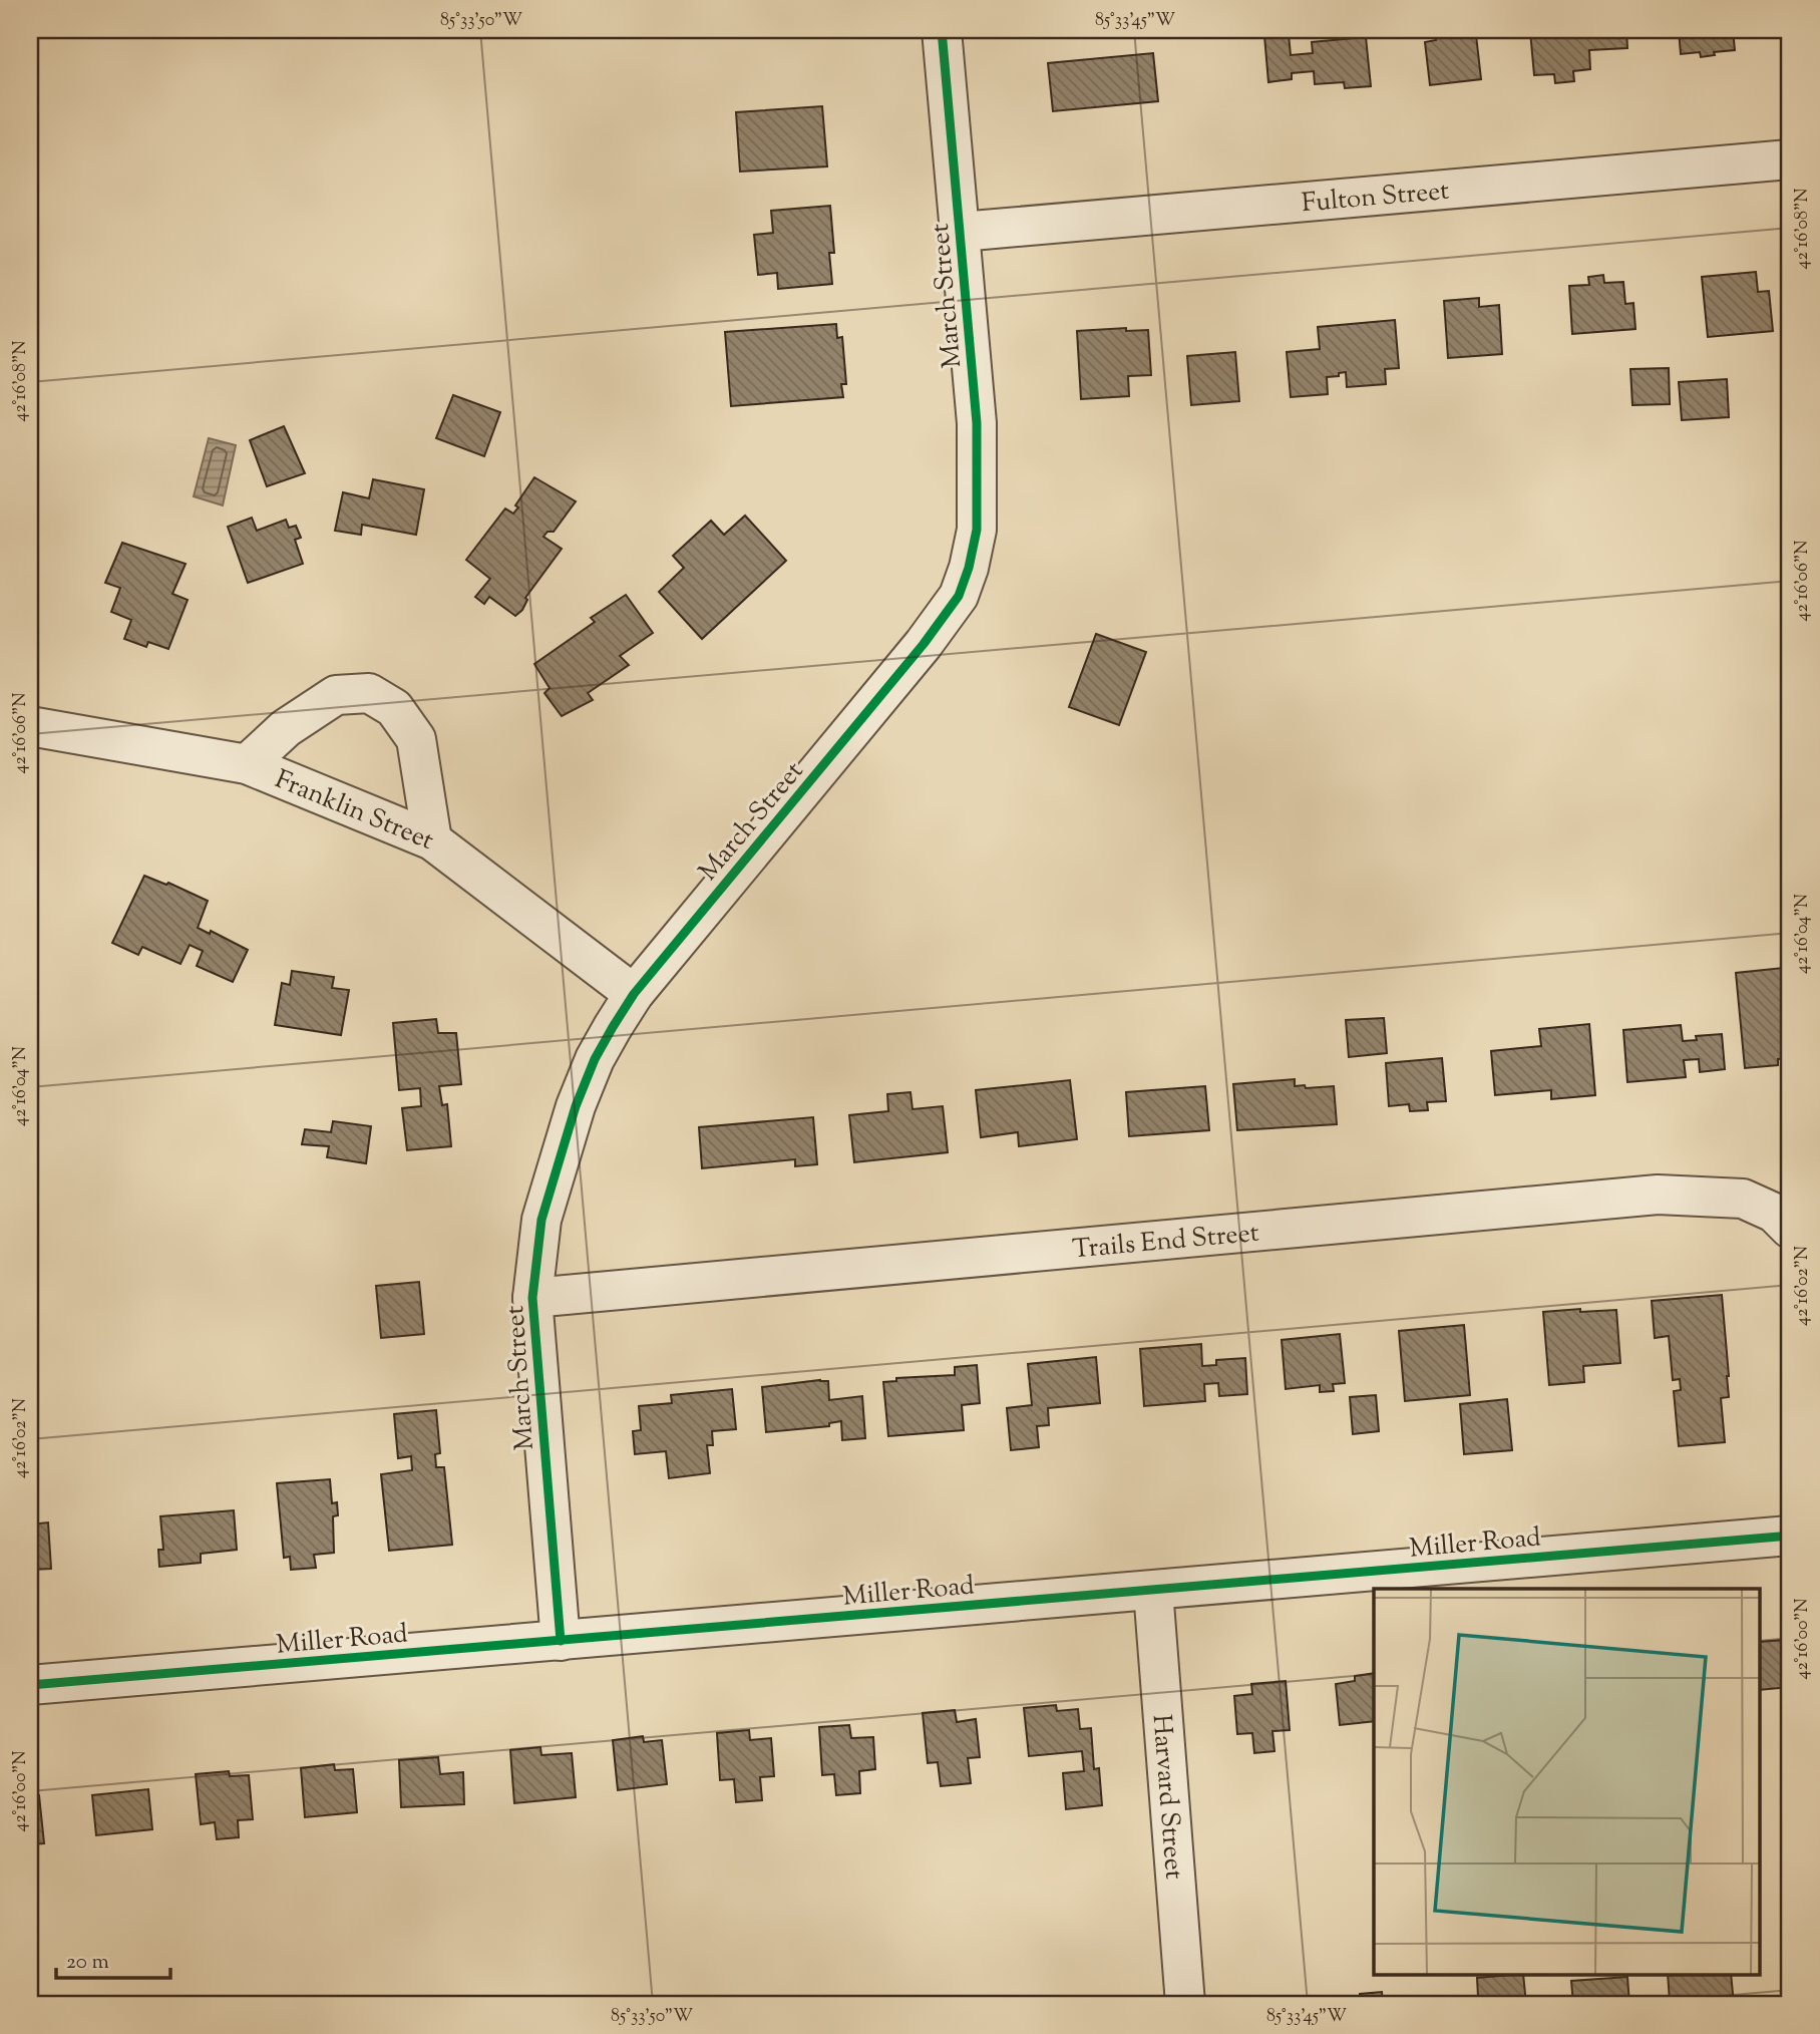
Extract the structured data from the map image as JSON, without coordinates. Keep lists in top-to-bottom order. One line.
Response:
{"streets":{"street":["Fulton Street","March Street","Franklin Street","Trails End Street","Miller Road","Harvard Street"]},"crossings":[["Fulton Street","March Street"],["March Street","Franklin Street"],["March Street","Trails End Street"],["March Street","Miller Road"],["Miller Road","Harvard Street"]],"scale_bar":"20 m","coordinates":["85°33'50\"W","85°33'45\"W","42°16'08\"N","42°16'06\"N","42°16'04\"N","42°16'02\"N","42°16'00\"N"]}
